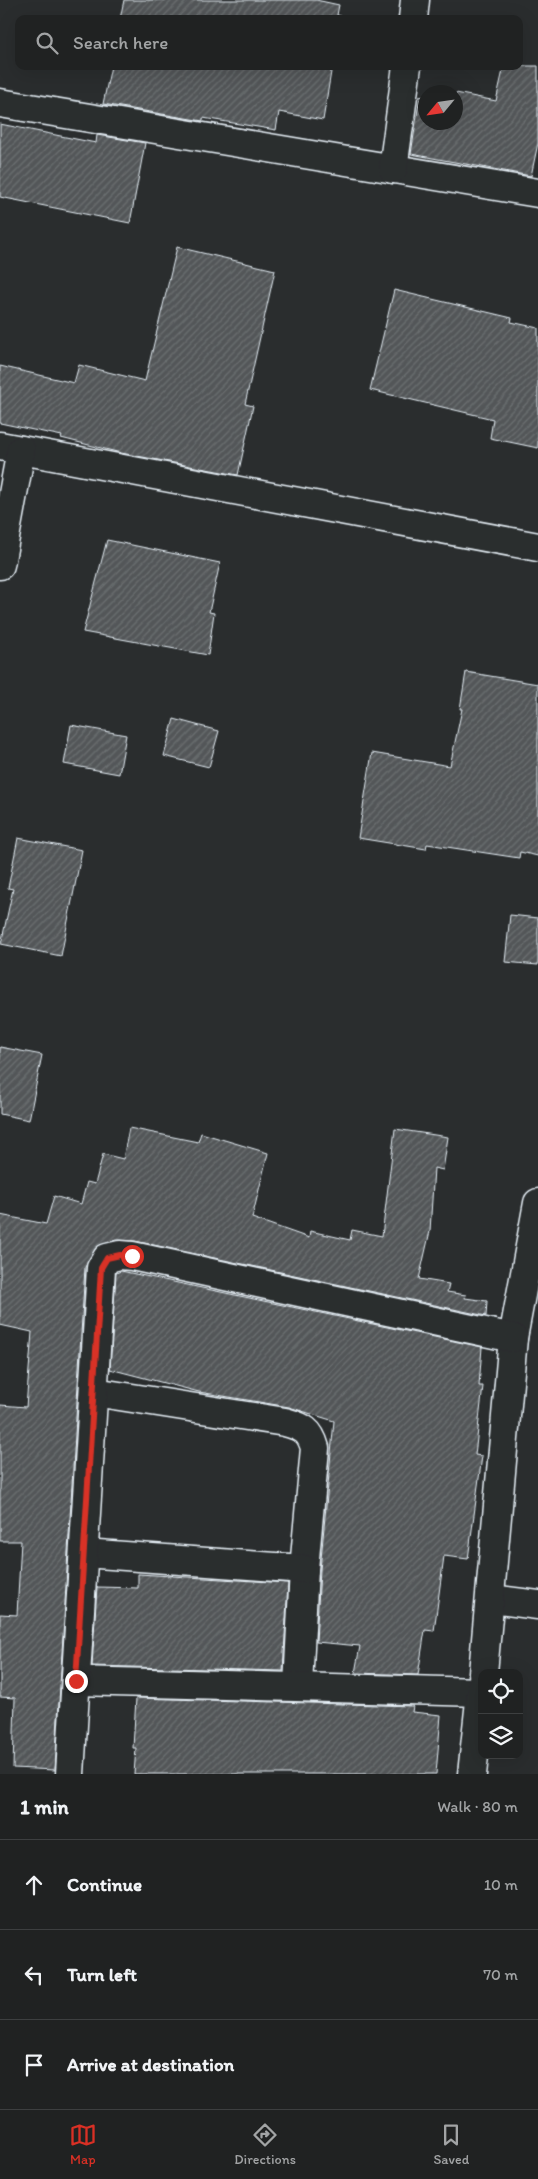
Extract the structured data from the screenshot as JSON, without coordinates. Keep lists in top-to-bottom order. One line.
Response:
{"north":"bottom left","page":{"search":"Search here","heading":["1 min","Walk · 80 m"],"list":[["Continue","10 m"],["Turn left","70 m"],"Arrive at destination"],"nav":["Map","Directions","Saved"]}}
